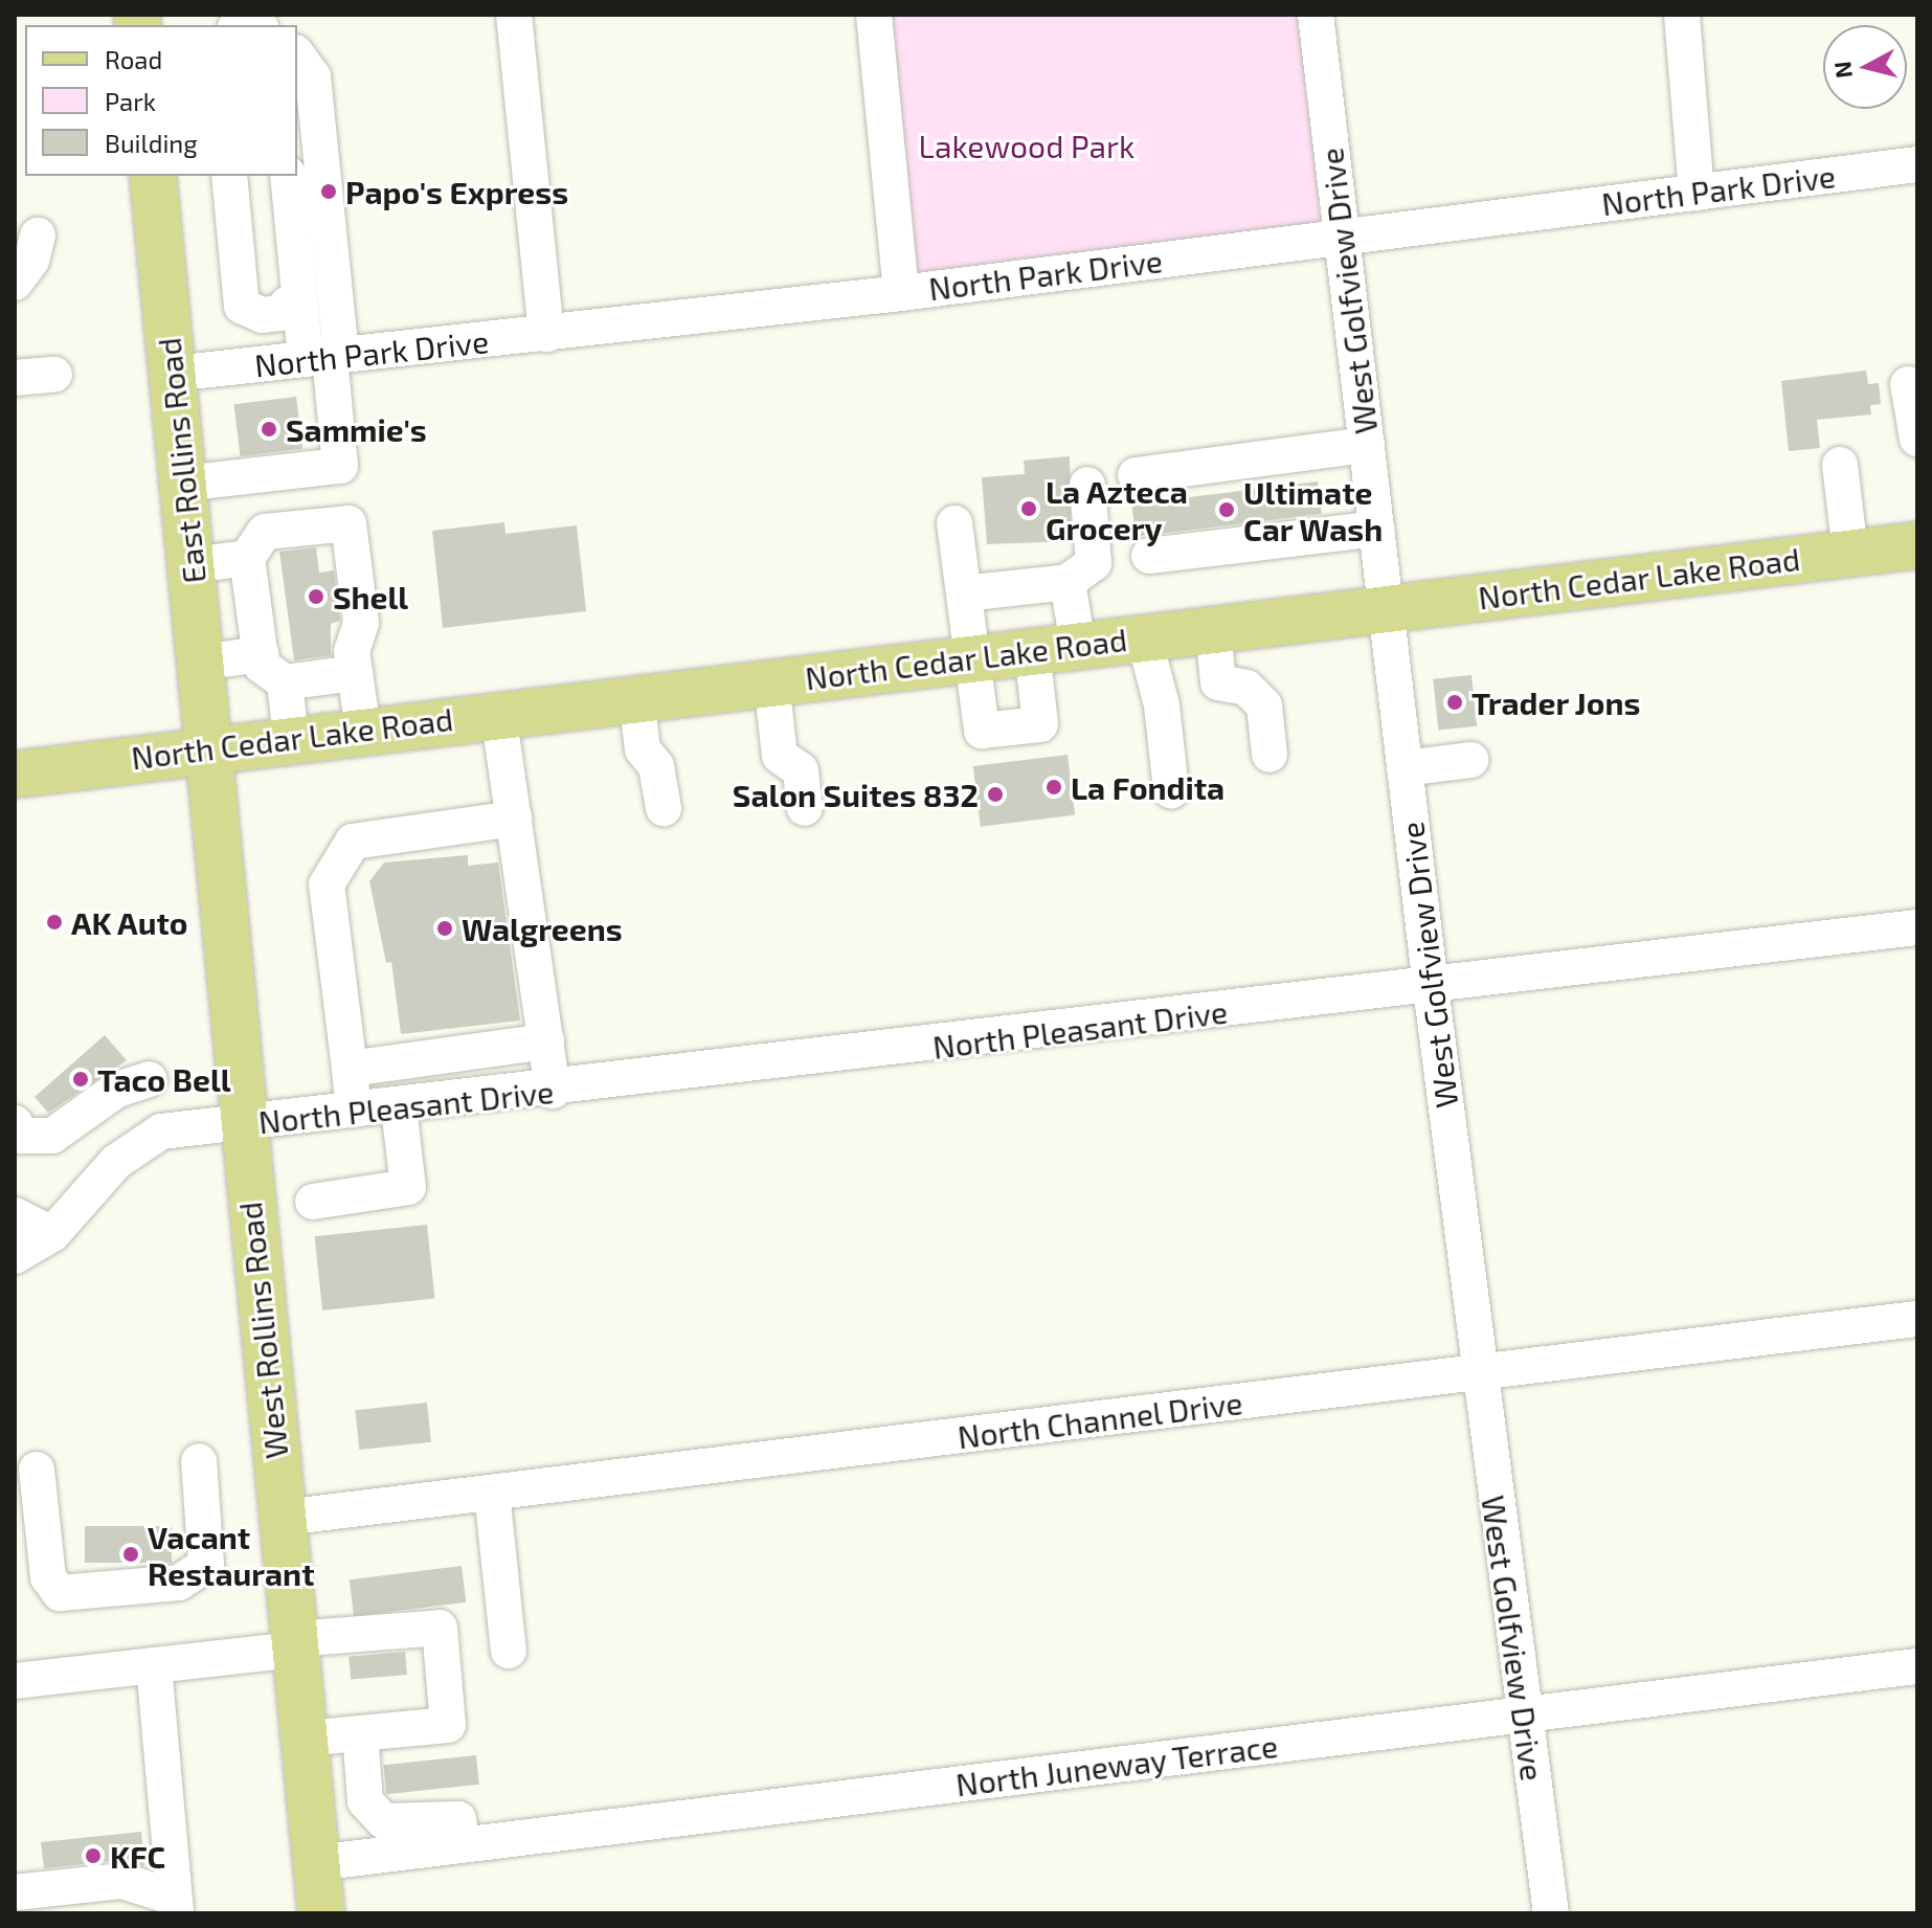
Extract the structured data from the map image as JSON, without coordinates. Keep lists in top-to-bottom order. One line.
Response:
{"streets":{"main road":["East Rollins Road","North Cedar Lake Road","West Rollins Road"],"street":["North Park Drive","West Golfview Drive","North Pleasant Drive","North Channel Drive","North Juneway Terrace"]},"crossings":[["North Park Drive","West Golfview Drive"],["North Park Drive","East Rollins Road"],["West Golfview Drive","North Cedar Lake Road"],["West Golfview Drive","North Pleasant Drive"],["West Golfview Drive","North Channel Drive"],["West Golfview Drive","North Juneway Terrace"],["East Rollins Road","North Cedar Lake Road"],["East Rollins Road","West Rollins Road"],["North Cedar Lake Road","West Rollins Road"],["North Pleasant Drive","West Rollins Road"],["West Rollins Road","North Channel Drive"],["West Rollins Road","North Juneway Terrace"]],"parks":["Lakewood Park"],"places":["Papo's Express","Sammie's","La Azteca Grocery","Ultimate Car Wash","Shell","Trader Jons","La Fondita","Salon Suites 832","AK Auto","Walgreens","Taco Bell","Vacant Restaurant","KFC"],"legend":["Road","Park","Building"],"north":"left"}
